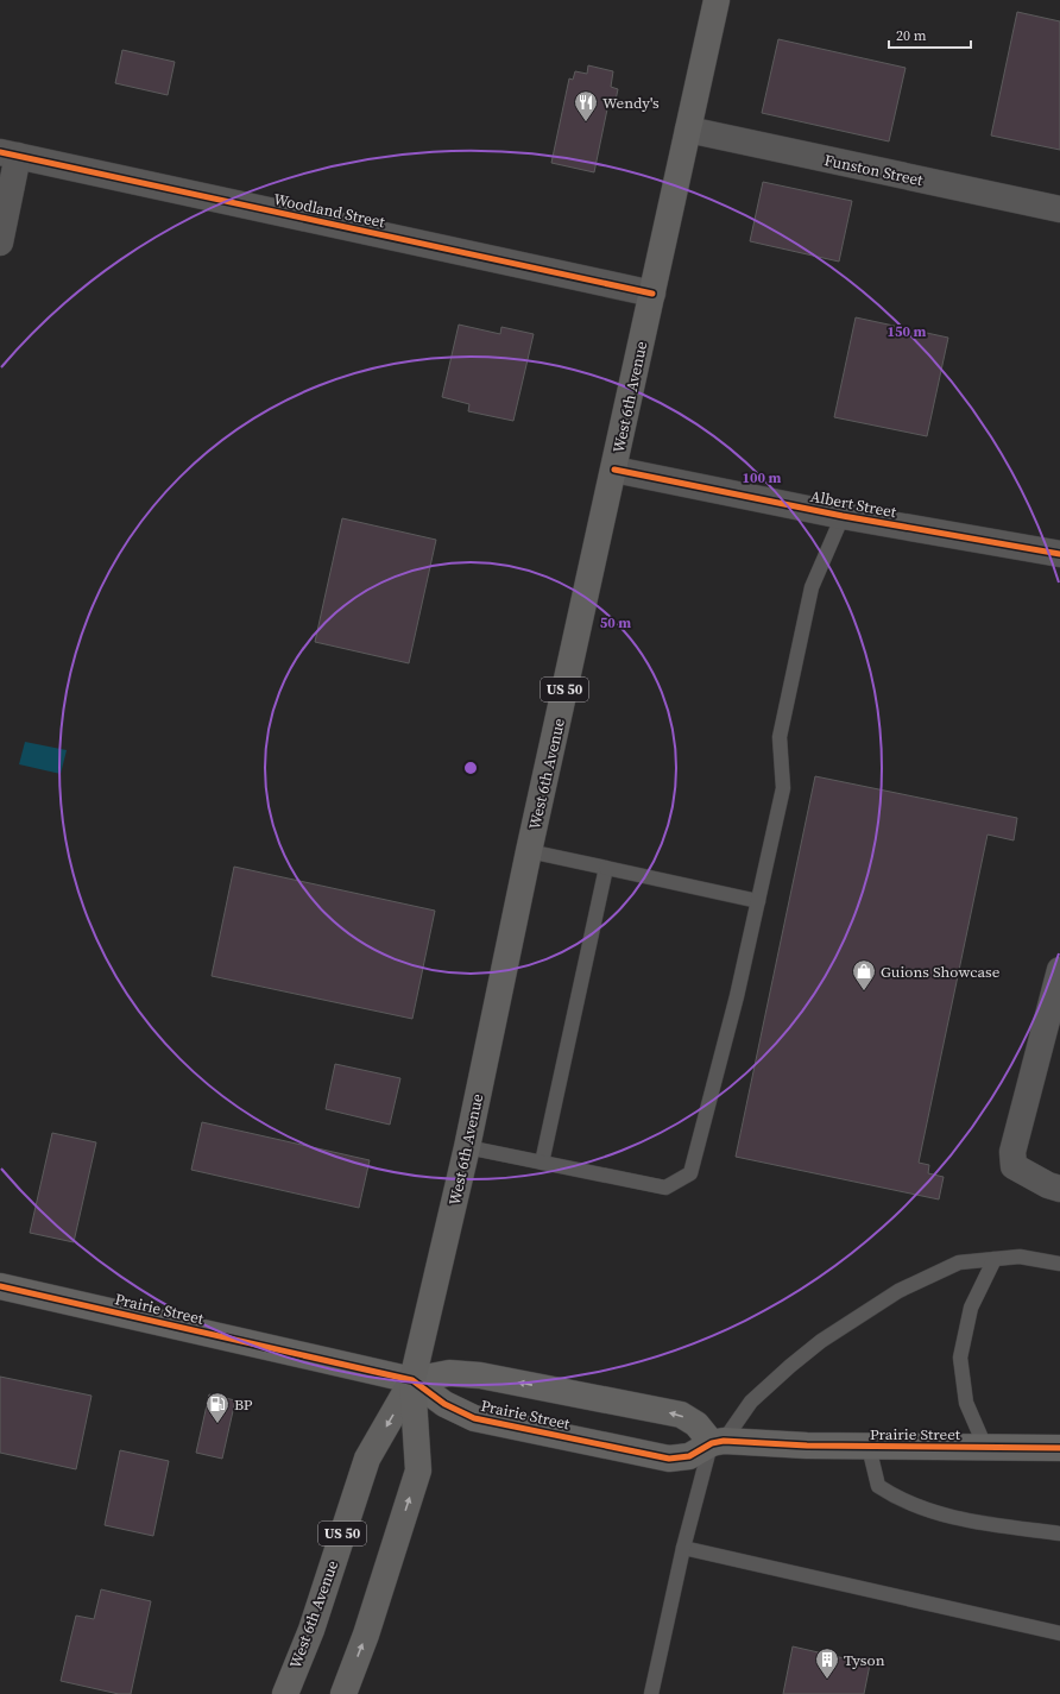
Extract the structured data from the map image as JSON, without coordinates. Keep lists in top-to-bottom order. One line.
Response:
{"streets":{"main road":["West 6th Avenue","US 50","Prairie Street"],"street":["Funston Street","Woodland Street","Albert Street"]},"crossings":[["Funston Street","West 6th Avenue"],["Woodland Street","West 6th Avenue"],["West 6th Avenue","Albert Street"],["West 6th Avenue","Prairie Street"]],"places":{"restaurant":["Wendy's"],"shop":["Guions Showcase"],"fuel station":["BP"],"building":["Tyson"]},"scale_bar":"20 m","rings":["150 m","100 m","50 m"]}
